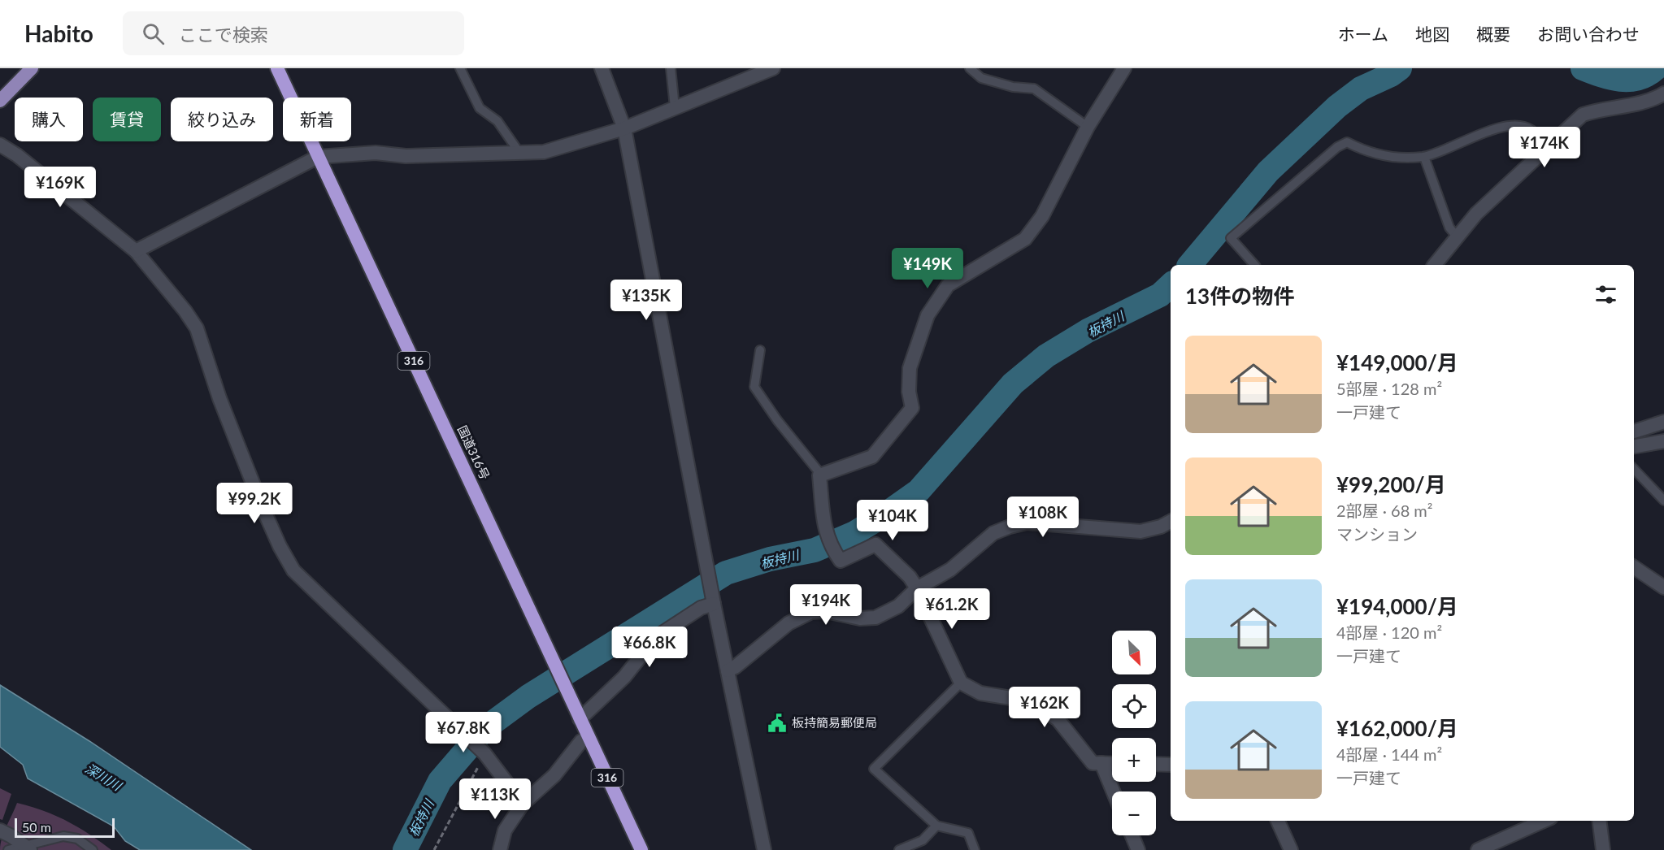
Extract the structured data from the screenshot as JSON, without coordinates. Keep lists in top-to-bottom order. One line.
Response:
{"streets":{"highway":["316","国道316号"]},"water":["板持川","深川川"],"places":{"public building":["板持簡易郵便局"]},"scale_bar":"50 m","north":"bottom right","page":{"header":"Habito","search":"ここで検索","nav":["ホーム","地図","概要","お問い合わせ"],"chip":["購入","賃貸","絞り込み","新着"],"price":["¥174K","¥169K","¥149K","¥135K","¥99.2K","¥108K","¥104K","¥194K","¥61.2K","¥66.8K","¥162K","¥67.8K","¥113K"],"heading":"13件の物件","list":[{"name":"¥149,000/月","note":"5部屋 · 128 m² · 一戸建て"},{"name":"¥99,200/月","note":"2部屋 · 68 m² · マンション"},{"name":"¥194,000/月","note":"4部屋 · 120 m² · 一戸建て"},{"name":"¥162,000/月","note":"4部屋 · 144 m² · 一戸建て"}],"map_buttons":["+","−"],"scale":"50 m"}}
